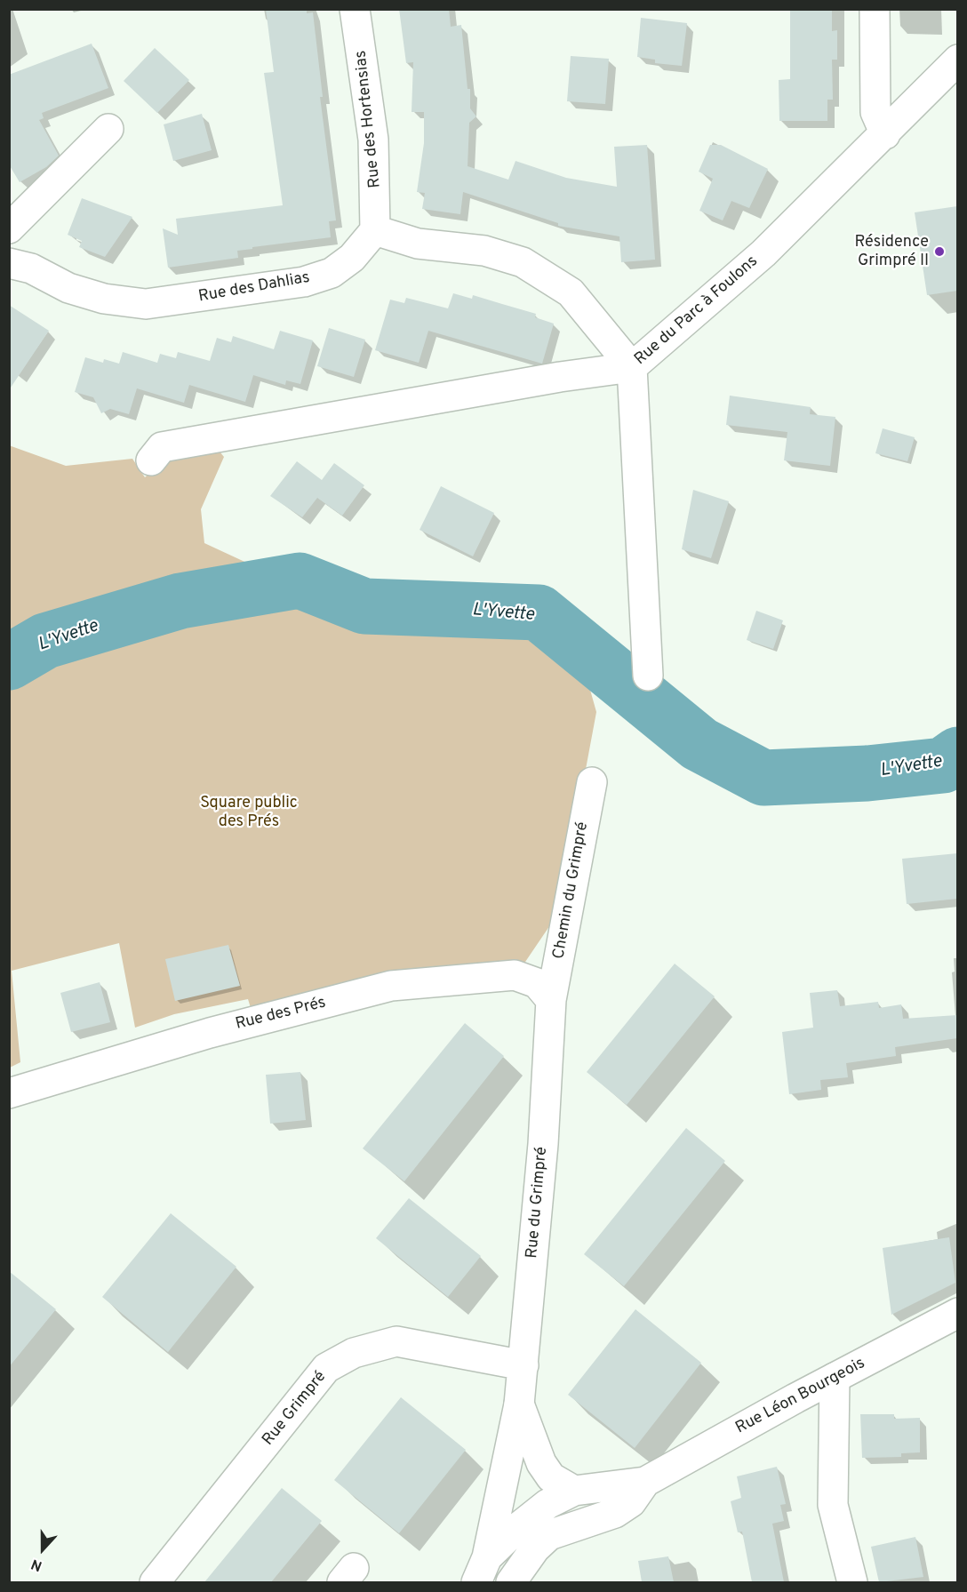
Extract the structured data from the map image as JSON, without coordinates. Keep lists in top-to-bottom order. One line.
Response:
{"streets":{"street":["Rue des Hortensias","Rue des Dahlias","Rue du Parc à Foulons","Chemin du Grimpré","Rue des Prés","Rue du Grimpré","Rue Léon Bourgeois","Rue Grimpré"]},"crossings":[["Rue des Hortensias","Rue des Dahlias"],["Chemin du Grimpré","Rue des Prés"],["Chemin du Grimpré","Rue du Grimpré"],["Rue des Prés","Rue du Grimpré"],["Rue du Grimpré","Rue Léon Bourgeois"],["Rue du Grimpré","Rue Grimpré"]],"water":["L'Yvette"],"parks":["Square public des Prés"],"places":["Résidence Grimpré II"],"north":"bottom"}
